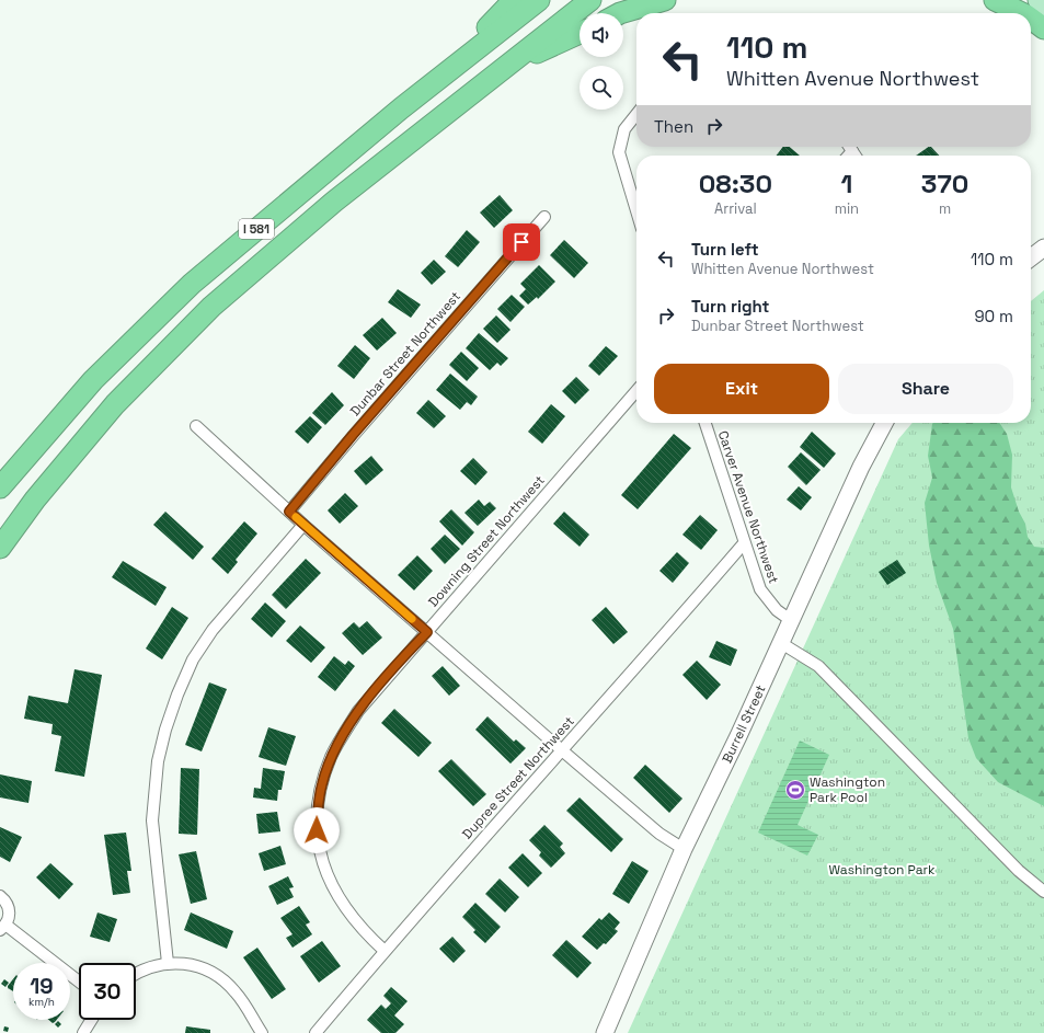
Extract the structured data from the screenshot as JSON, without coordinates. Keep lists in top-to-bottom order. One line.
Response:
{"streets":{"highway":["I 581"],"street":["Dunbar Street Northwest","Carver Avenue Northwest","Downing Street Northwest","Burrell Street","Dupree Street Northwest"]},"crossings":[["Carver Avenue Northwest","Burrell Street"],["Carver Avenue Northwest","Dupree Street Northwest"],["Downing Street Northwest","Dupree Street Northwest"]],"parks":["Washington Park"],"places":{"sports":["Washington Park Pool"]},"page":{"turn":["110 m","Whitten Avenue Northwest"],"then":"Then","eta":["08:30","Arrival","1","min","370","m"],"list":[{"name":"Turn left","note":"Whitten Avenue Northwest","value":"110 m"},{"name":"Turn right","note":"Dunbar Street Northwest","value":"90 m"}],"buttons":["Exit","Share"],"speed":"19 km/h","limit":"30"}}
